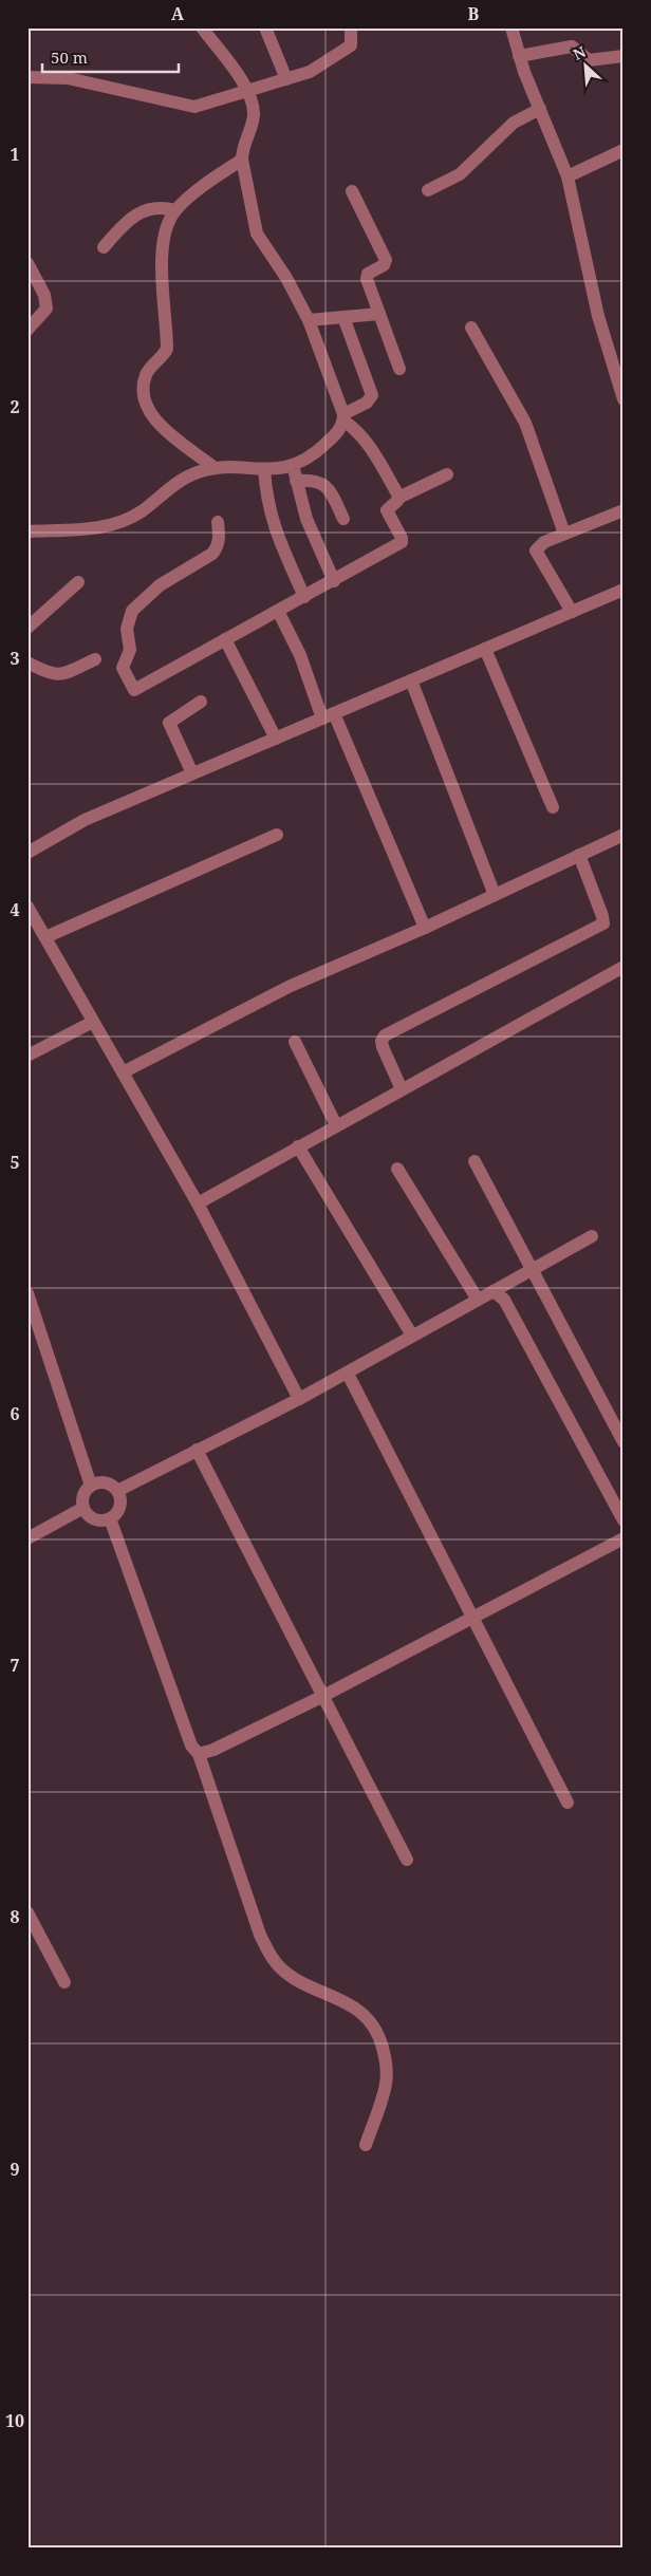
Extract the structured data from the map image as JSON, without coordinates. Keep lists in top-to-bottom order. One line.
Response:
{"scale_bar":"50 m","north":"top left","grid":{"columns":["A","B"],"rows":["1","2","3","4","5","6","7","8","9","10"]}}
